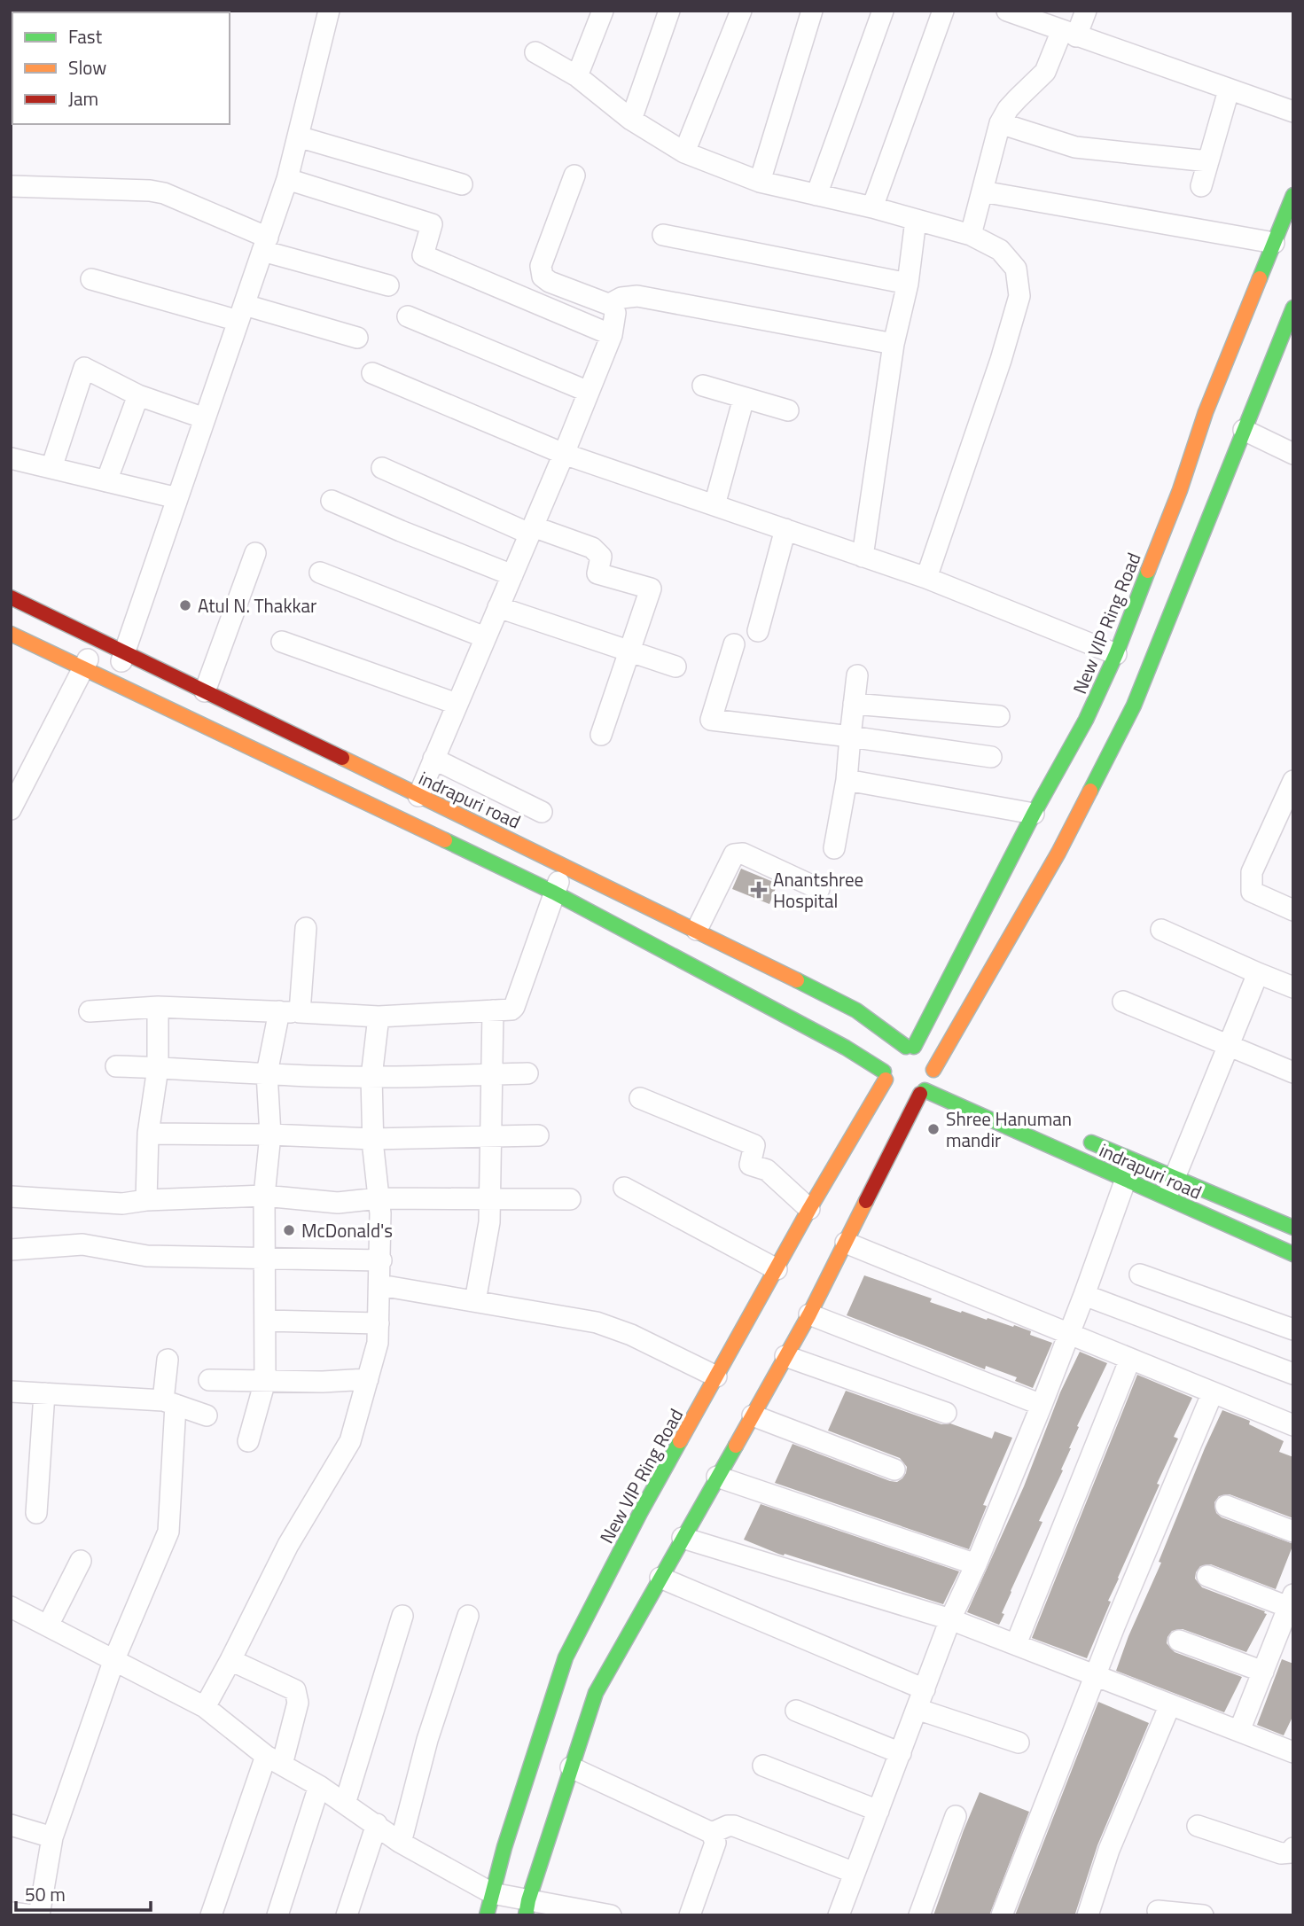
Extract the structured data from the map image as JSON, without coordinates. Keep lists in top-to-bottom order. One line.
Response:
{"streets":{"main road":["New VIP Ring Road","indrapuri road"]},"crossings":[["New VIP Ring Road","indrapuri road"]],"places":{"other":["Atul N. Thakkar","Shree Hanuman mandir","McDonald's"],"health":["Anantshree Hospital"]},"legend":["Fast","Slow","Jam"],"scale_bar":"50 m"}
